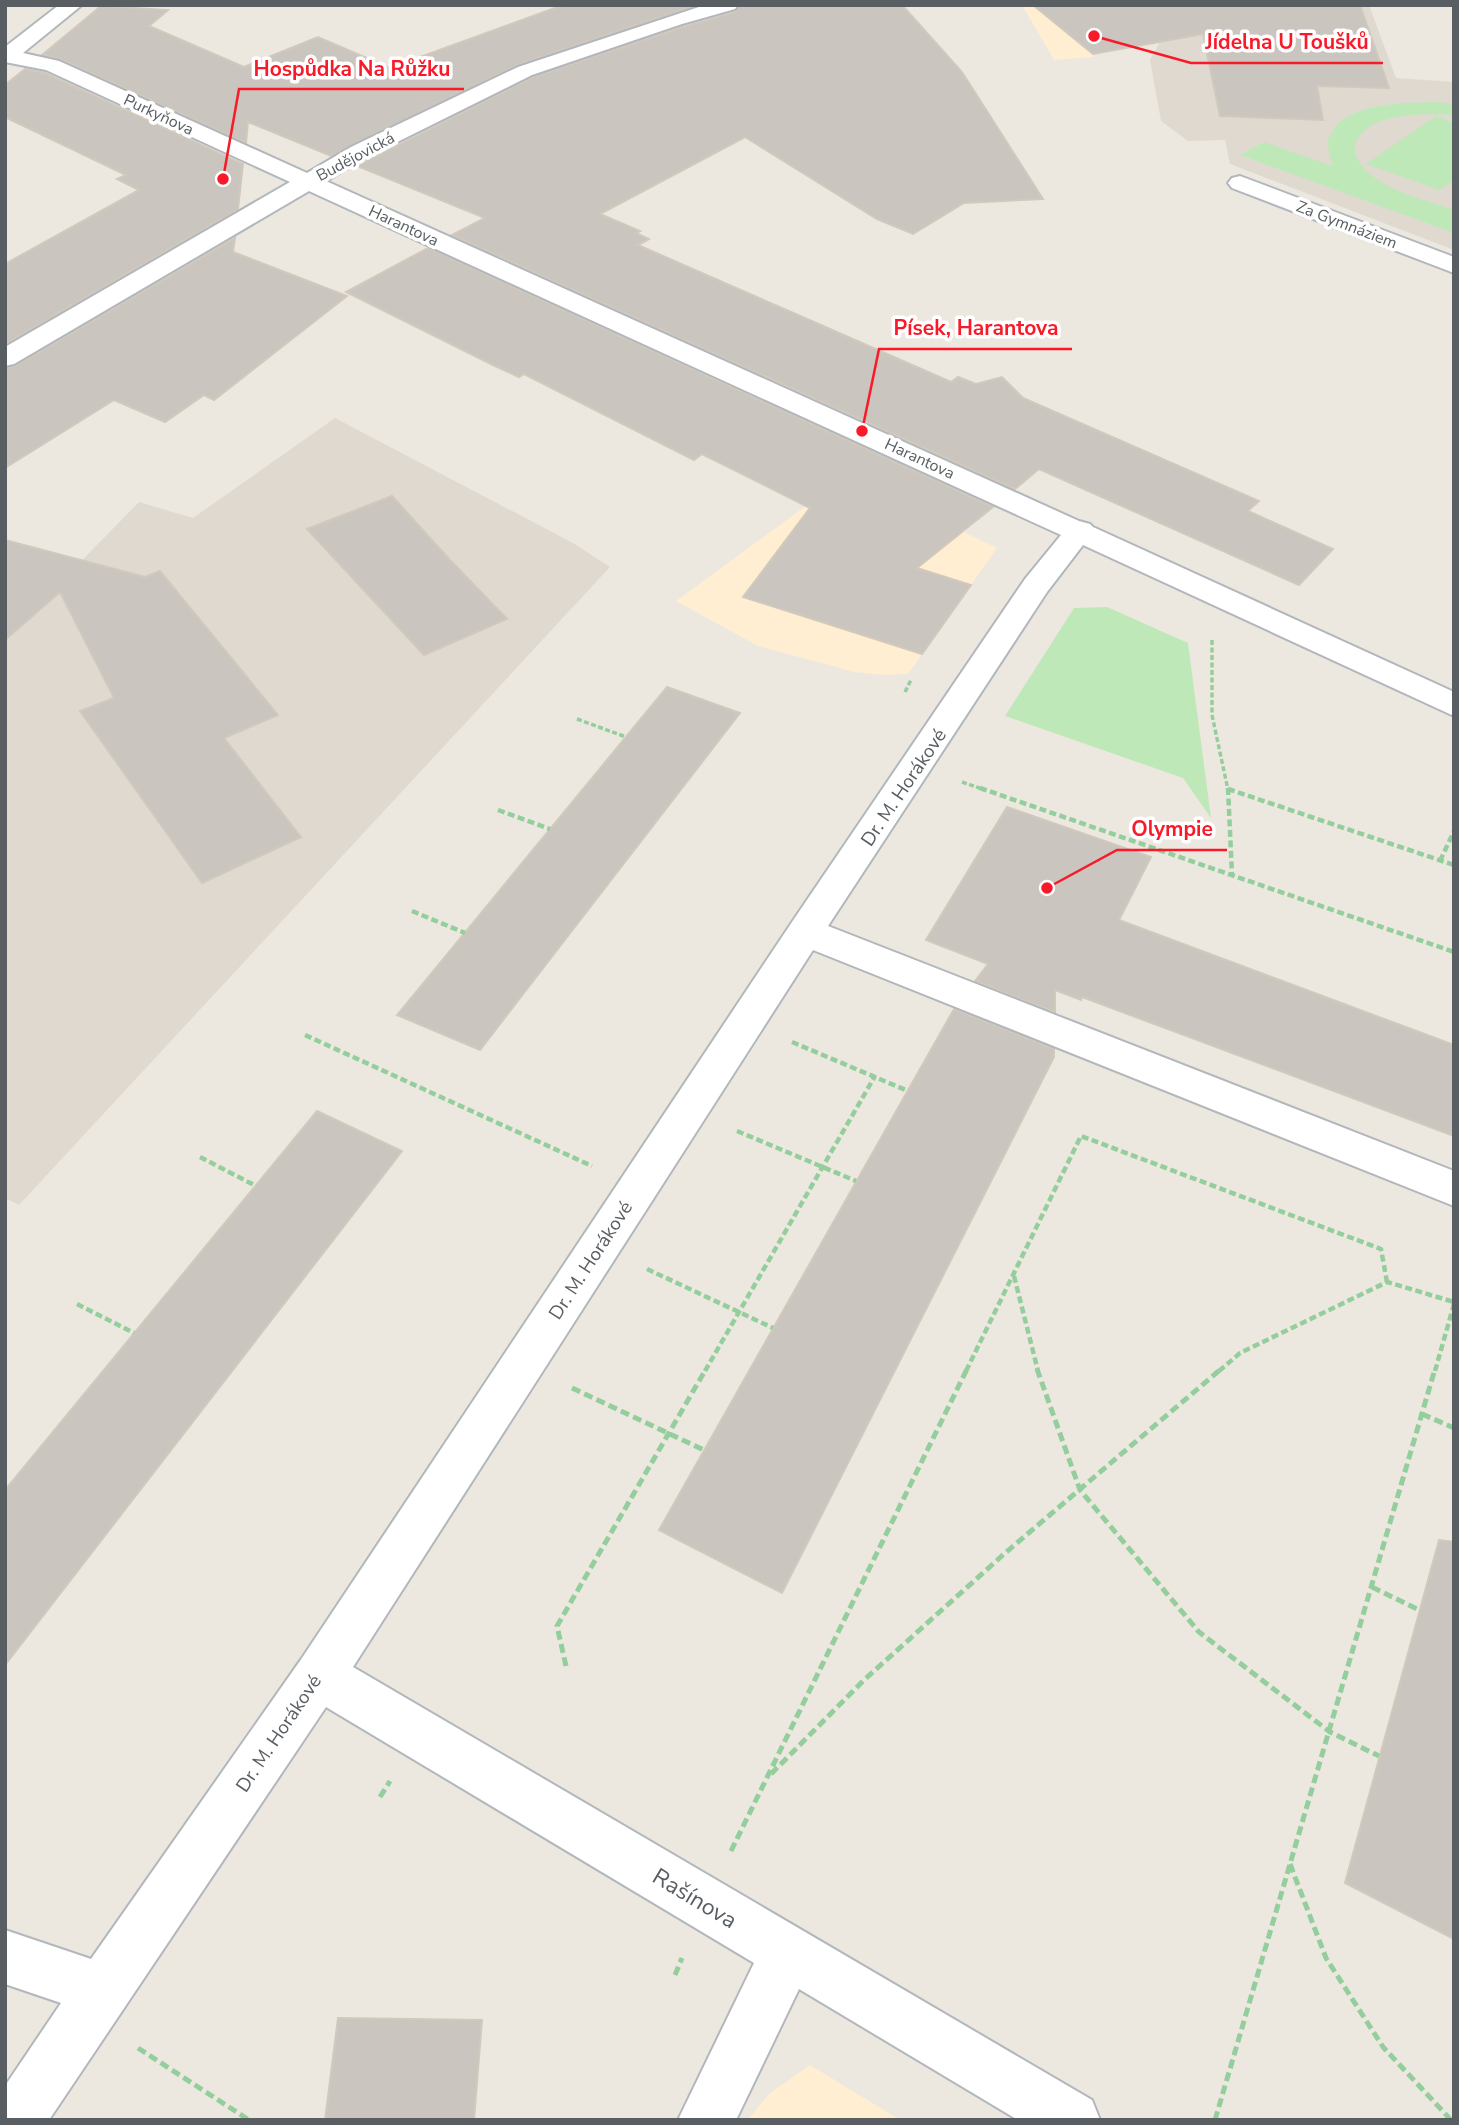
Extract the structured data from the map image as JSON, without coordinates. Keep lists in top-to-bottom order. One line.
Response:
{"streets":{"street":["Purkyňova","Budějovická","Za Gymnáziem","Harantova","Dr. M. Horákové","Rašínova"]},"crossings":[["Purkyňova","Budějovická"],["Purkyňova","Harantova"],["Budějovická","Harantova"],["Harantova","Dr. M. Horákové"],["Dr. M. Horákové","Rašínova"]],"places":["Jídelna U Toušků","Hospůdka Na Růžku","Písek, Harantova","Olympie"]}
